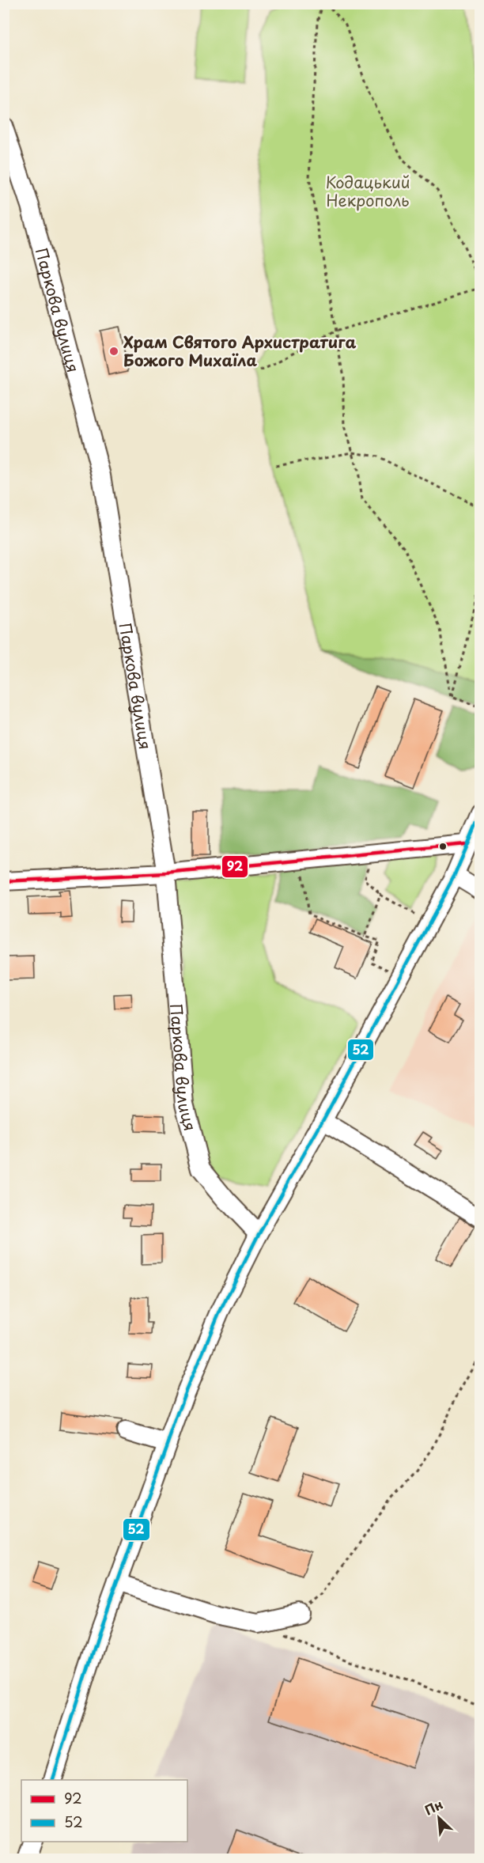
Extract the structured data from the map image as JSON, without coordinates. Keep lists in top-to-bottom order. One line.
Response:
{"streets":{"street":["Паркова вулиця"]},"parks":["Кодацький Некрополь"],"places":["Храм Святого Архистратига Божого Михаїла"],"lines":["transit line 52","transit line 92"],"legend":["92","52"],"north":"top left"}
